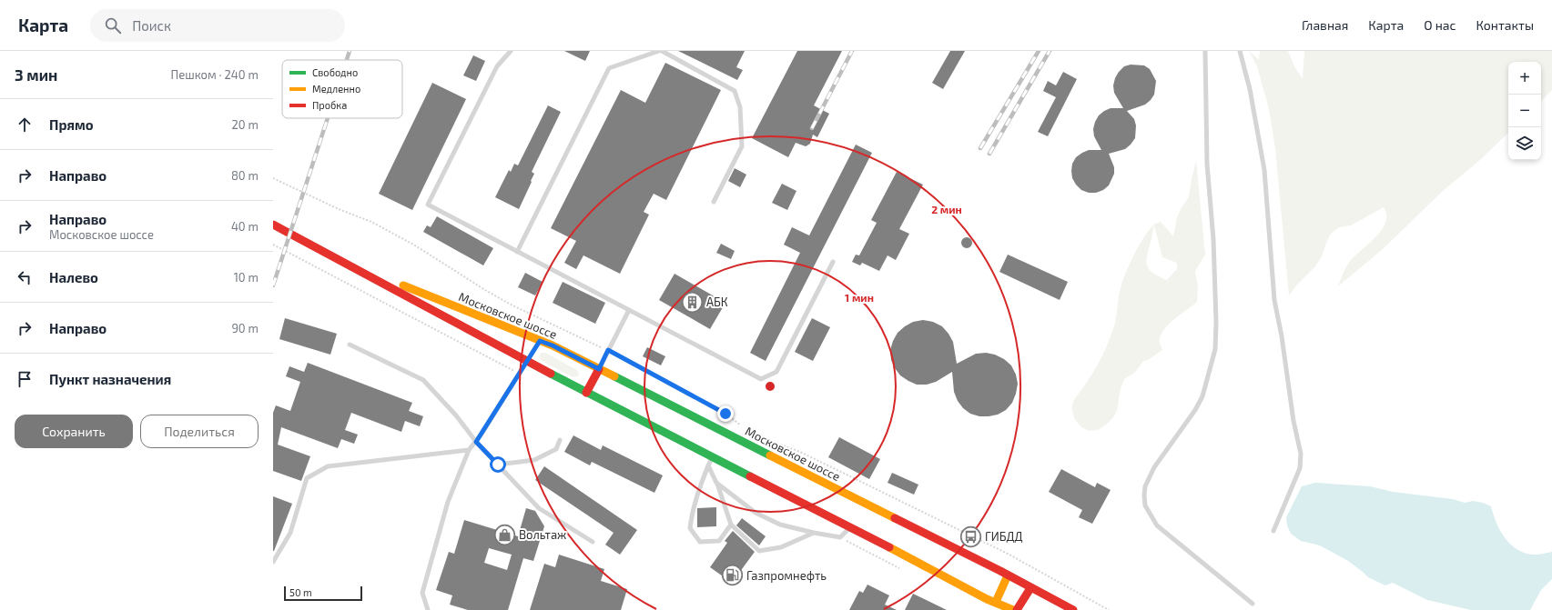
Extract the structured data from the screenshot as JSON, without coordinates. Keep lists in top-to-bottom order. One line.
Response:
{"streets":{"main road":["Московское шоссе"]},"places":{"building":["АБК"],"shop":["Вольтаж"],"bus stop":["ГИБДД"],"fuel station":["Газпромнефть"]},"legend":["Свободно","Медленно","Пробка"],"scale_bar":"50 m","page":{"header":"Карта","search":"Поиск","nav":["Главная","Карта","О нас","Контакты"],"heading":["3 мин","Пешком · 240 m"],"map_buttons":["+","−"],"list":[["Прямо","20 m"],["Направо","80 m"],["Направо","Московское шоссе","40 m"],["Налево","10 m"],["Направо","90 m"],"Пункт назначения"],"buttons":["Сохранить","Поделиться"],"scale":"50 m"},"rings":["2 мин","1 мин"]}
